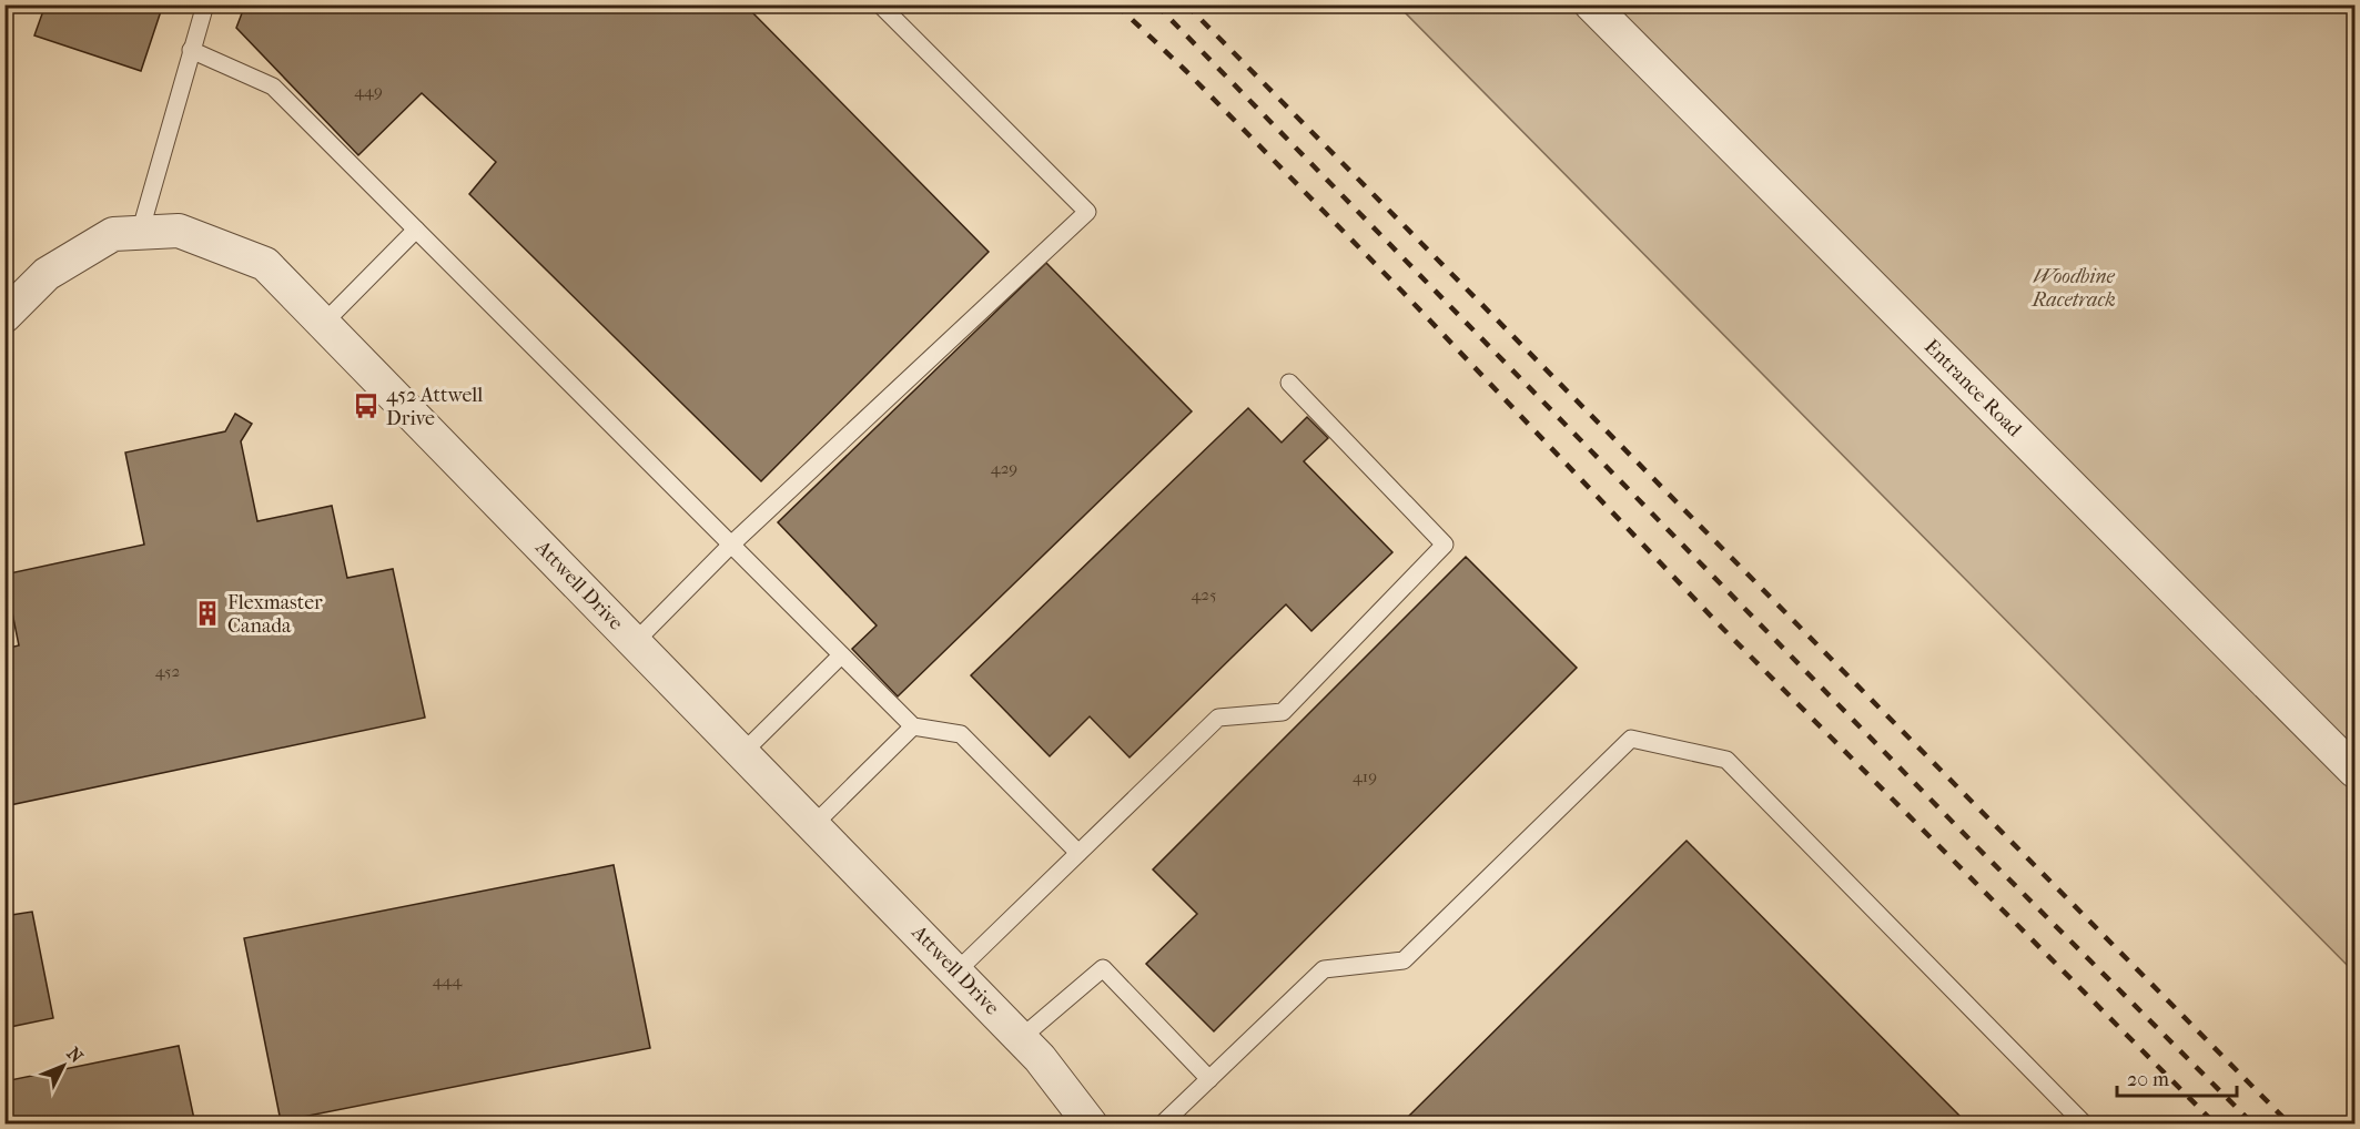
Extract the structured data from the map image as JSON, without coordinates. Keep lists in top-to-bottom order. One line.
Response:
{"streets":{"street":["Entrance Road","Attwell Drive"]},"parks":["Woodbine Racetrack"],"places":{"bus stop":["452 Attwell Drive"],"building":["Flexmaster Canada"]},"house_numbers":["449","429","425","452","419","444"],"scale_bar":"20 m","north":"top right"}
